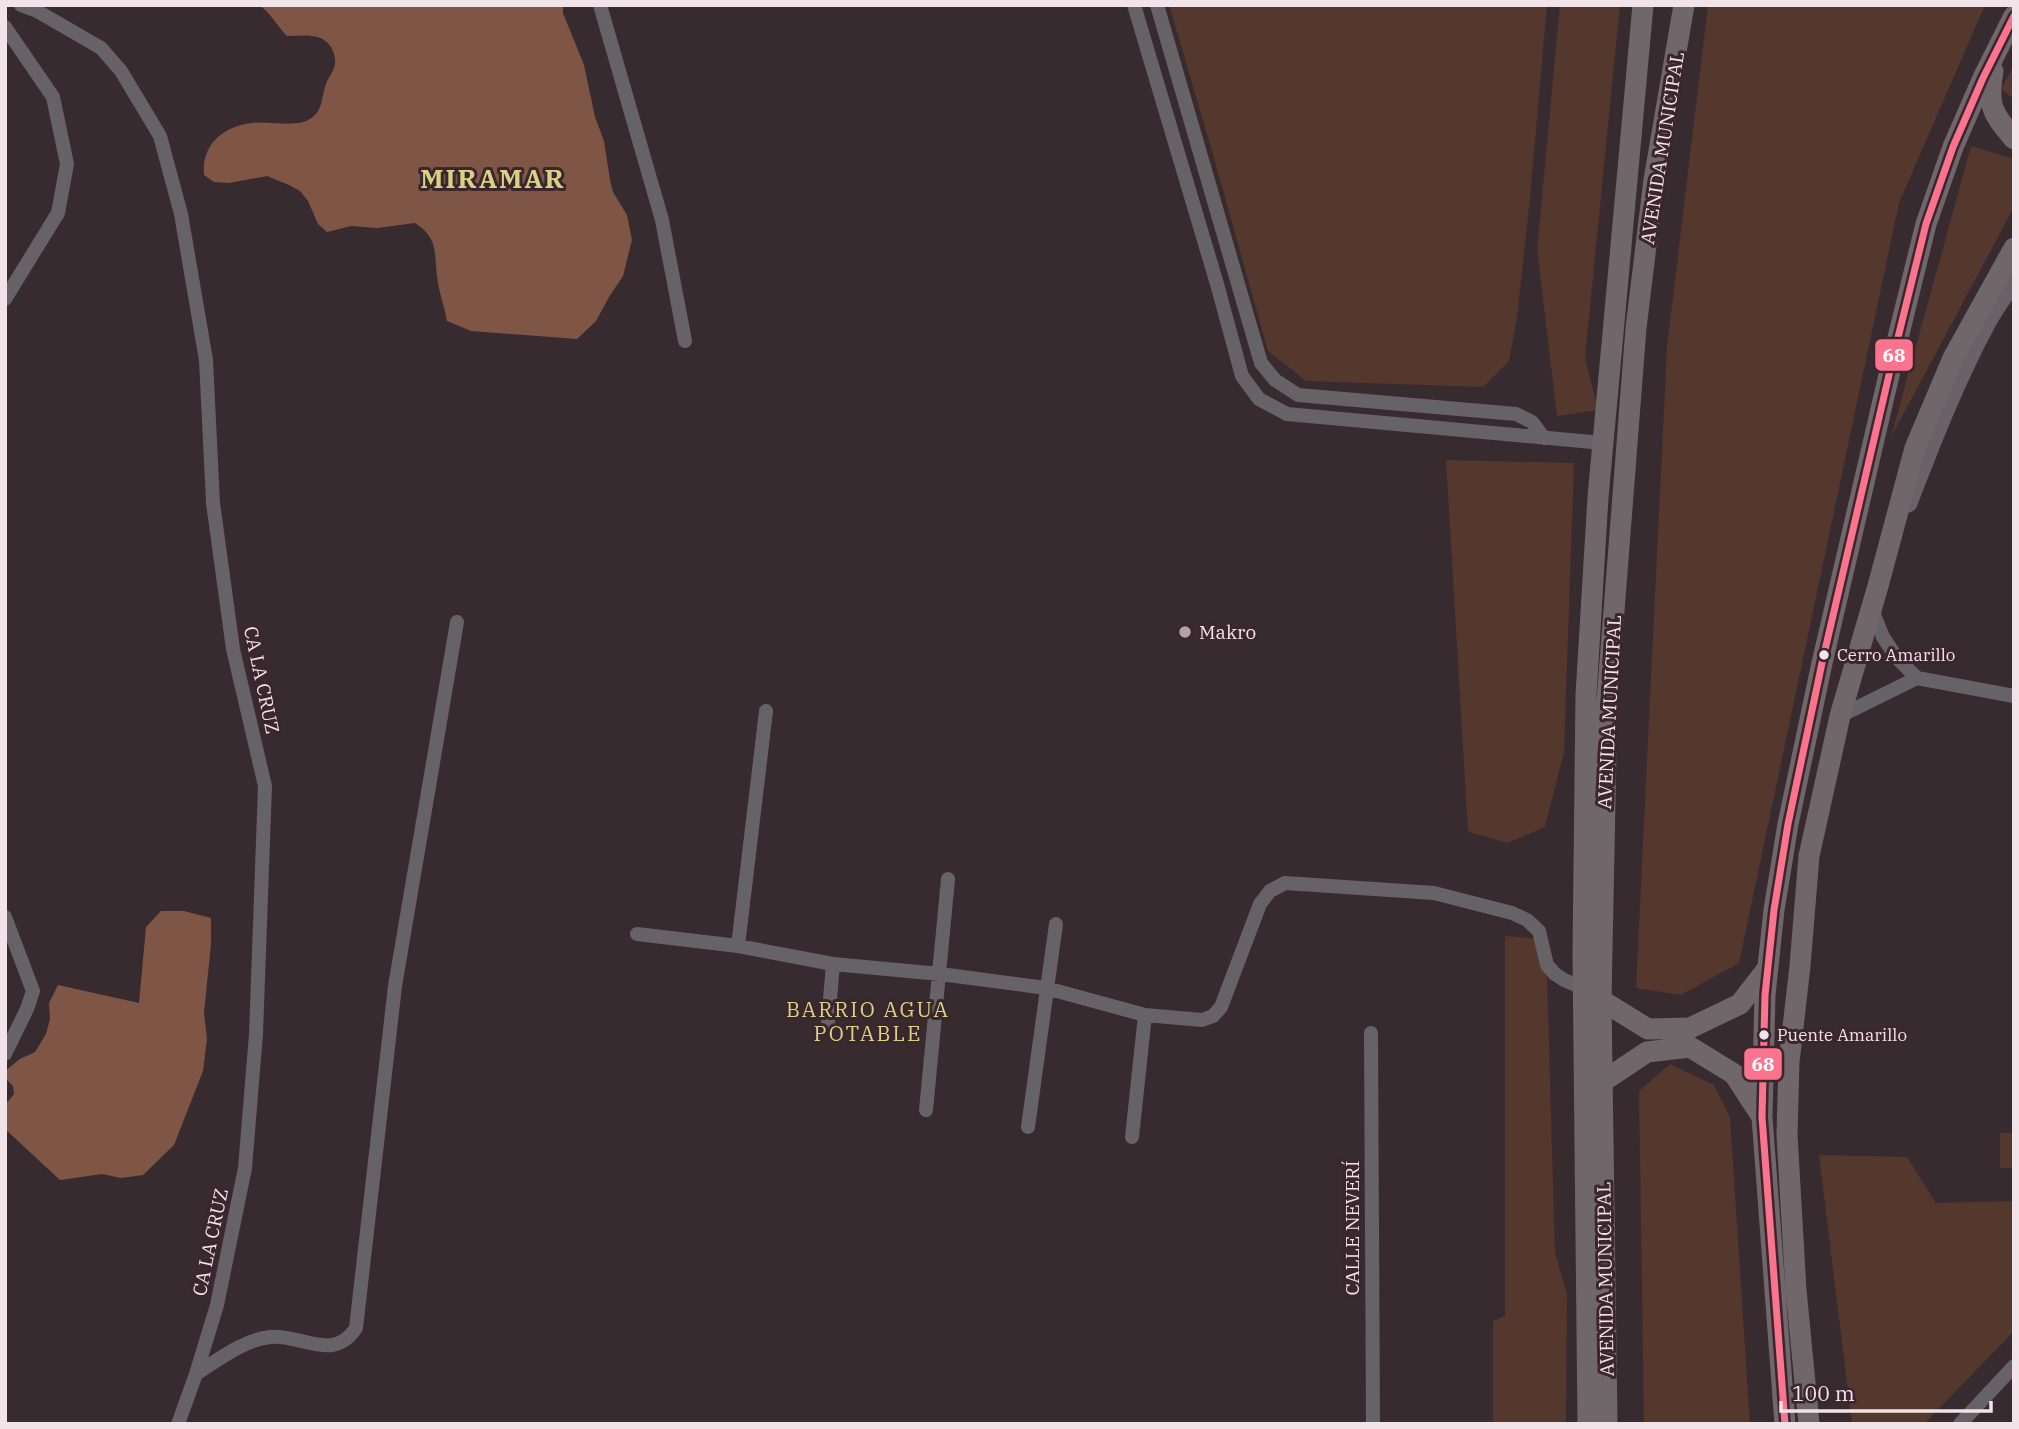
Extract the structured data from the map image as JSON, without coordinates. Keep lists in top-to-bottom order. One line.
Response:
{"streets":{"highway":["AVENIDA MUNICIPAL"],"street":["CA LA CRUZ","CALLE NEVERÍ"]},"districts":["MIRAMAR","BARRIO AGUA POTABLE"],"places":["Makro","Cerro Amarillo","Puente Amarillo"],"lines":["transit line 68"],"scale_bar":"100 m"}
